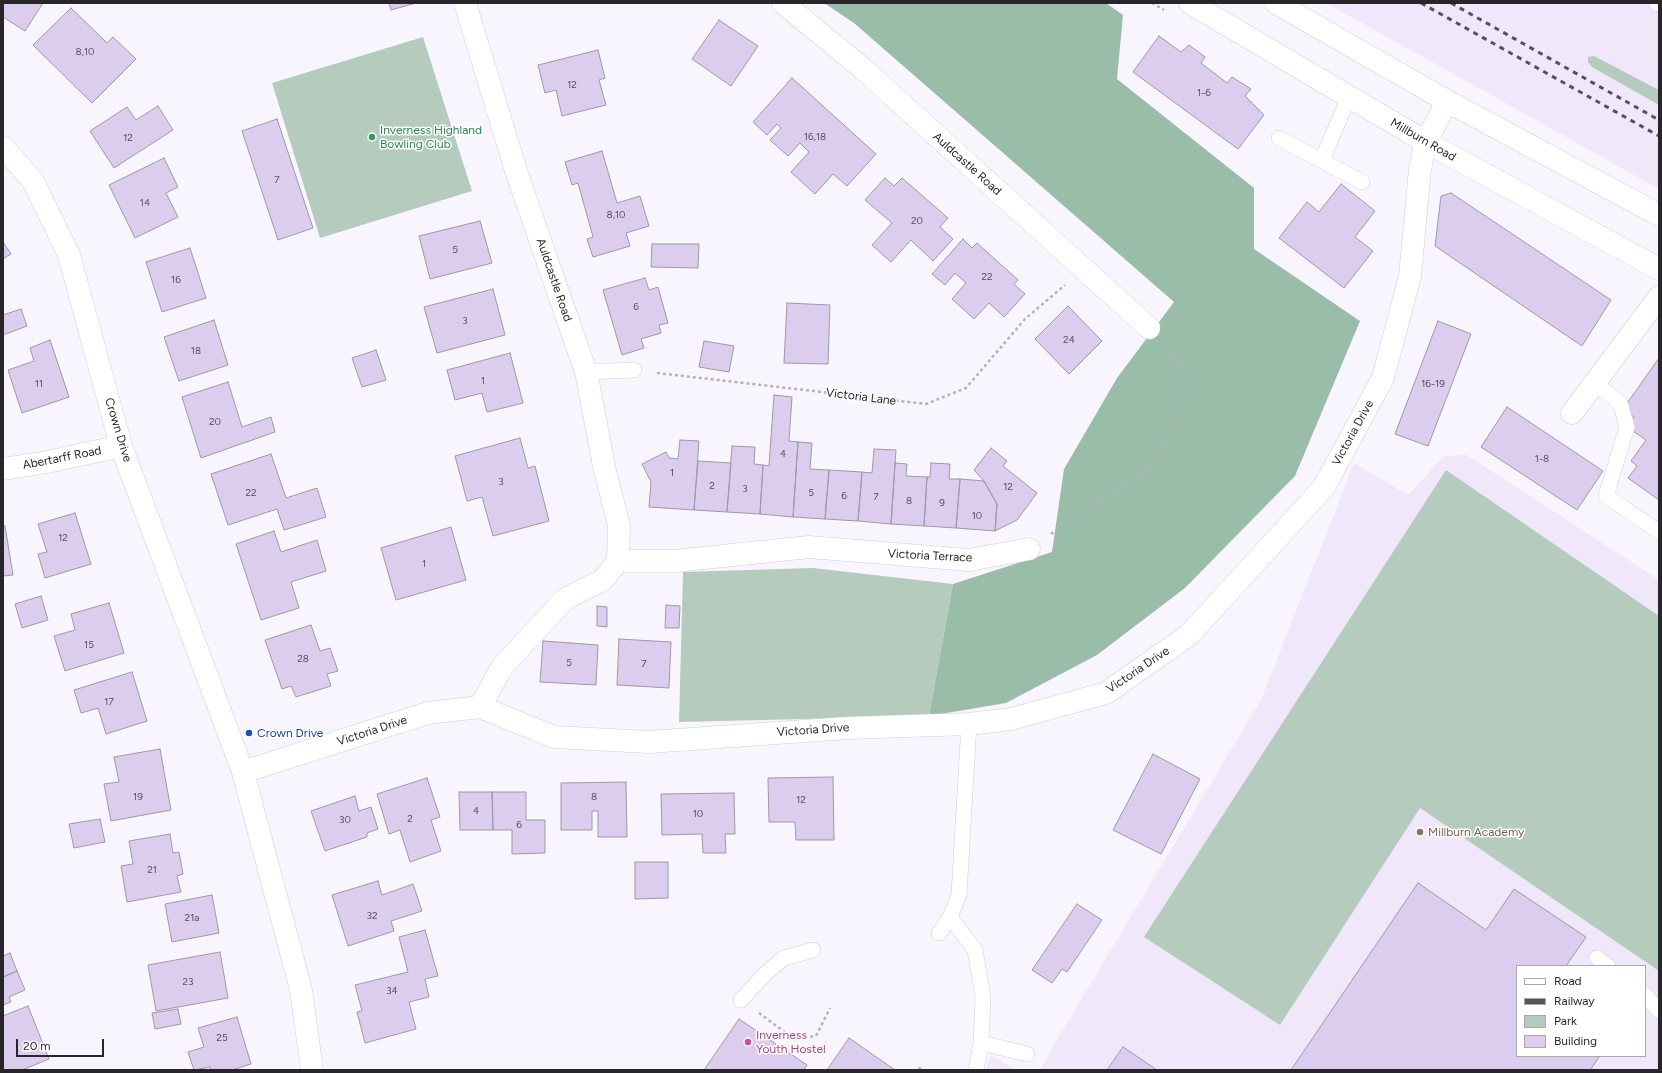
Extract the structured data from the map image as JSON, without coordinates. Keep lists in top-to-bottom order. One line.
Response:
{"streets":{"street":["Millburn Road","Auldcastle Road","Crown Drive","Victoria Drive","Abertarff Road","Victoria Terrace"],"path":["Victoria Lane"]},"crossings":[["Millburn Road","Victoria Drive"],["Auldcastle Road","Victoria Lane"],["Auldcastle Road","Victoria Terrace"],["Crown Drive","Victoria Drive"],["Crown Drive","Abertarff Road"]],"places":["Inverness Highland Bowling Club","Crown Drive","Millburn Academy","Inverness Youth Hostel"],"house_numbers":["8,10","12","1-6","16,18","12","7","14","8,10","20","5","22","16","6","3","24","18","1","11","16-19","20","4","1-8","1","3","2","12","3","22","5","6","7","8","9","10","12","1","15","28","5","7","17","19","8","12","4","10","2","30","6","21","32","21a","23","34","25"],"legend":["Road","Railway","Park","Building"],"scale_bar":"20 m"}
